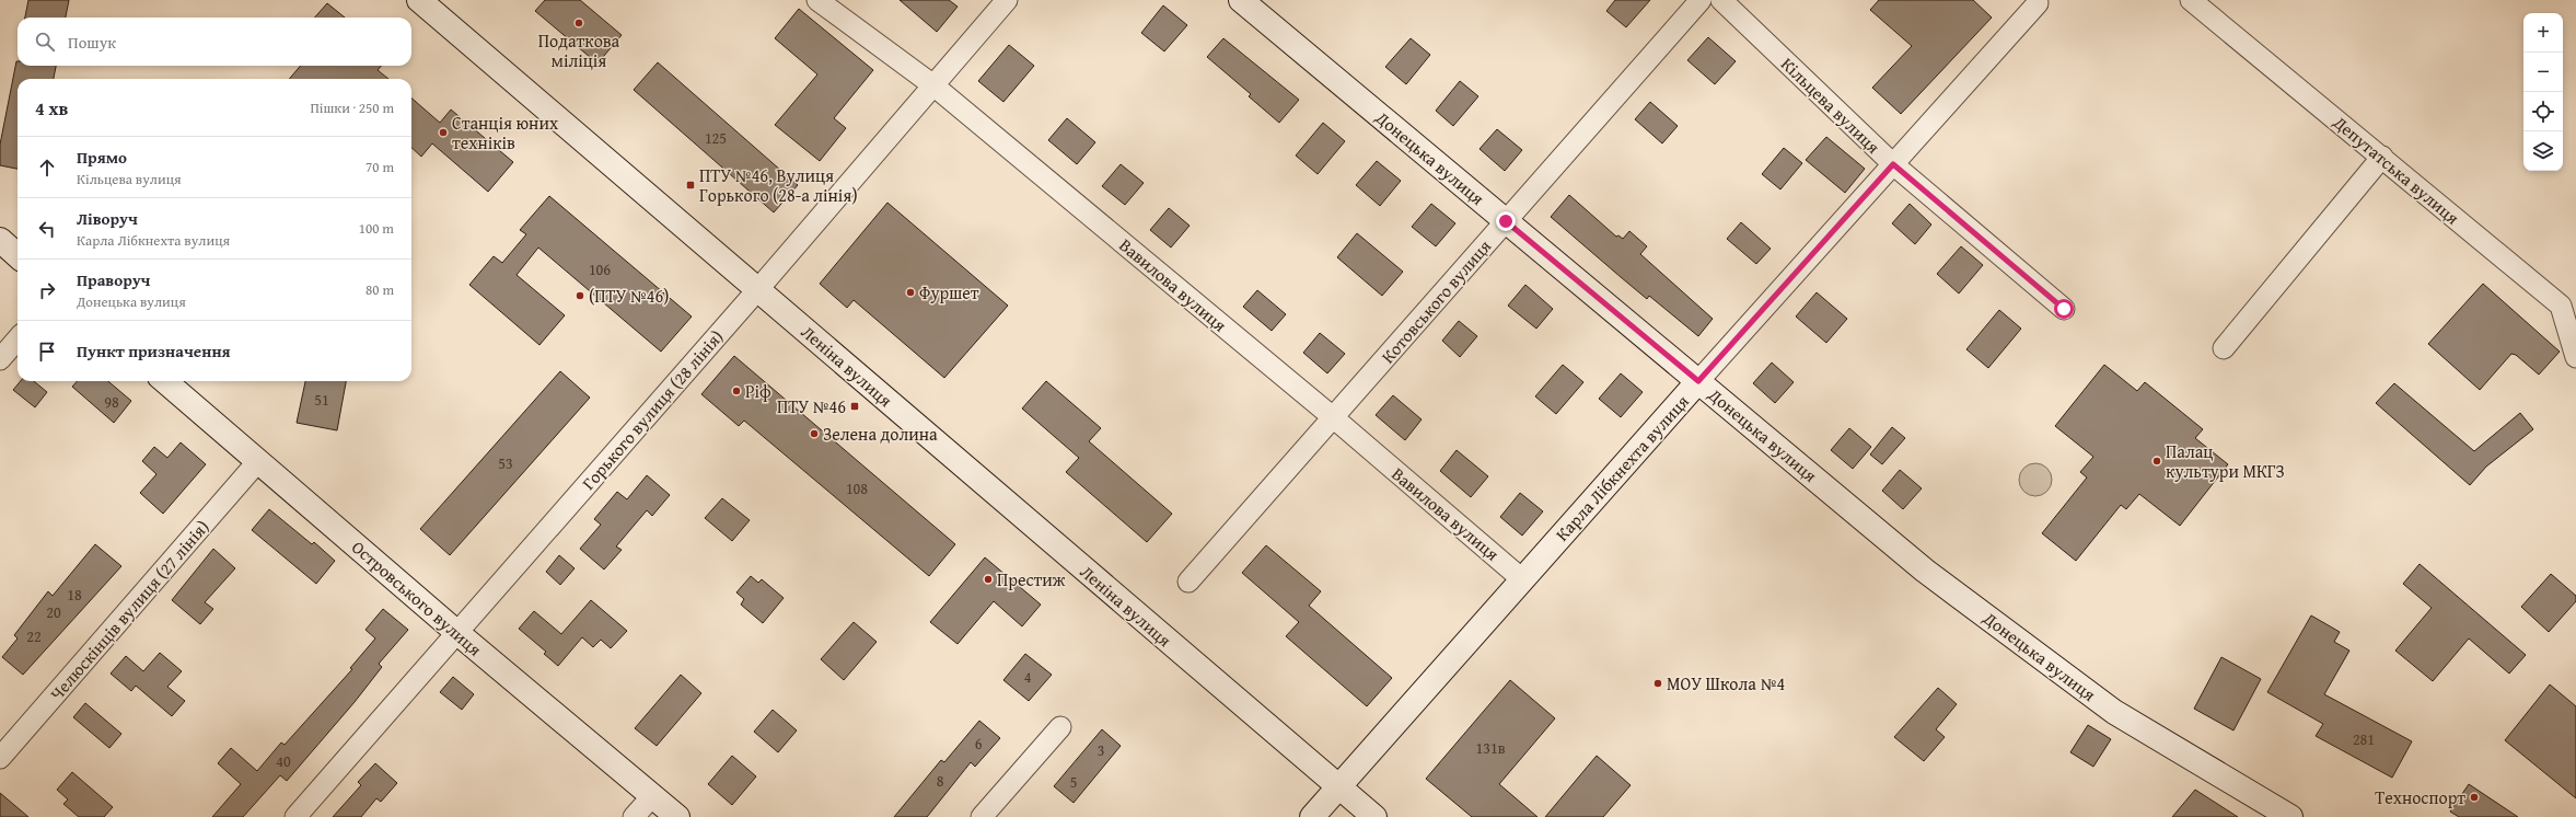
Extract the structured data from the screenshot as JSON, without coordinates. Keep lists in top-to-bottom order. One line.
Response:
{"streets":{"street":["Кільцева вулиця","Донецька вулиця","Депутатська вулиця","Вавилова вулиця","Котовського вулиця","Леніна вулиця","Горького вулиця (28 лiнiя)","Карла Лібкнехта вулиця","Островського вулиця","Челюскінців вулиця (27 лiнiя)"]},"crossings":[["Кільцева вулиця","Карла Лібкнехта вулиця"],["Донецька вулиця","Котовського вулиця"],["Донецька вулиця","Карла Лібкнехта вулиця"],["Вавилова вулиця","Котовського вулиця"],["Вавилова вулиця","Горького вулиця (28 лiнiя)"],["Вавилова вулиця","Карла Лібкнехта вулиця"],["Леніна вулиця","Горького вулиця (28 лiнiя)"],["Леніна вулиця","Карла Лібкнехта вулиця"],["Горького вулиця (28 лiнiя)","Островського вулиця"],["Островського вулиця","Челюскінців вулиця (27 лiнiя)"]],"places":{"other":["Податкова міліція","Станція юних техніків","Фуршет","(ПТУ №46)","Ріф","Зелена долина","Палац культури МКГЗ","Престиж","МОУ Школа №4","Техноспорт"],"transit":["ПТУ №46, Вулиця Горького (28-а лінія)","ПТУ №46"]},"house_numbers":["125","106","51","98","53","108","18","20","22","4","281","6","131в","3","40","8","5"],"page":{"map_buttons":["+","−"],"search":"Пошук","heading":["4 хв","Пішки · 250 m"],"list":[["Прямо","Кільцева вулиця","70 m"],["Ліворуч","Карла Лібкнехта вулиця","100 m"],["Праворуч","Донецька вулиця","80 m"],"Пункт призначення"]}}
